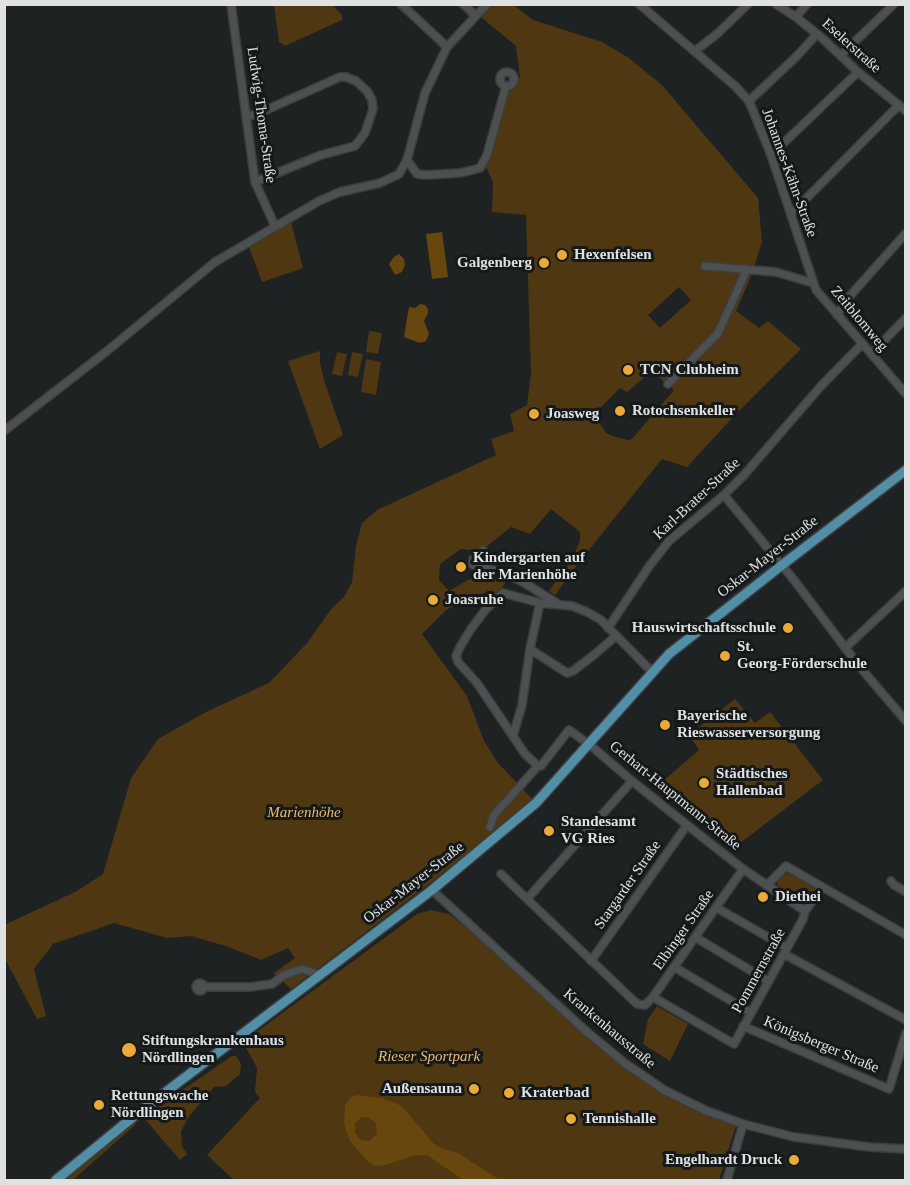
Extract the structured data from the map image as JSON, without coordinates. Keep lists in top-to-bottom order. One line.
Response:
{"streets":{"main road":["Oskar-Mayer-Straße"],"street":["Eselerstraße","Ludwig-Thoma-Straße","Johannes-Kähn-Straße","Zeitblomweg","Karl-Brater-Straße","Gerhart-Hauptmann-Straße","Stargarder Straße","Elbinger Straße","Pommernstraße","Krankenhausstraße","Königsberger Straße"]},"crossings":[["Johannes-Kähn-Straße","Zeitblomweg"],["Zeitblomweg","Karl-Brater-Straße"],["Oskar-Mayer-Straße","Gerhart-Hauptmann-Straße"],["Oskar-Mayer-Straße","Krankenhausstraße"],["Gerhart-Hauptmann-Straße","Stargarder Straße"],["Gerhart-Hauptmann-Straße","Elbinger Straße"],["Gerhart-Hauptmann-Straße","Pommernstraße"],["Stargarder Straße","Elbinger Straße"],["Elbinger Straße","Pommernstraße"],["Pommernstraße","Königsberger Straße"]],"parks":["Marienhöhe","Rieser Sportpark"],"places":["Hexenfelsen","Galgenberg","TCN Clubheim","Rotochsenkeller","Joasweg","Kindergarten auf der Marienhöhe","Joasruhe","Hauswirtschaftsschule","St. Georg-Förderschule","Bayerische Rieswasserversorgung","Städtisches Hallenbad","Standesamt VG Ries","Diethei","Stiftungskrankenhaus Nördlingen","Außensauna","Kraterbad","Rettungswache Nördlingen","Tennishalle","Engelhardt Druck"]}
